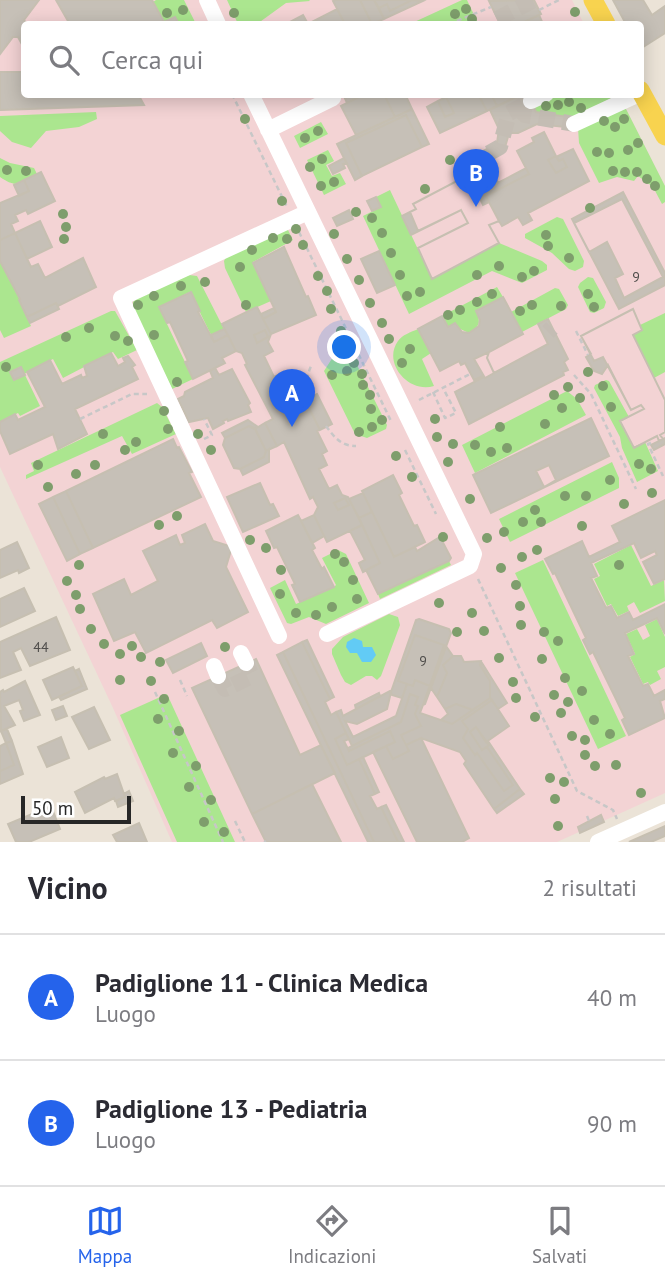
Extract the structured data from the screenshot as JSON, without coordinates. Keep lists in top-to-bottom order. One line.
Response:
{"house_numbers":["9","44","9"],"scale_bar":"50 m","page":{"search":"Cerca qui","pins":["B","A"],"scale":"50 m","heading":["Vicino","2 risultati"],"list":[{"mark":"A","name":"Padiglione 11 - Clinica Medica","note":"Luogo","value":"40 m"},{"mark":"B","name":"Padiglione 13 - Pediatria","note":"Luogo","value":"90 m"}],"nav":["Mappa","Indicazioni","Salvati"]}}
